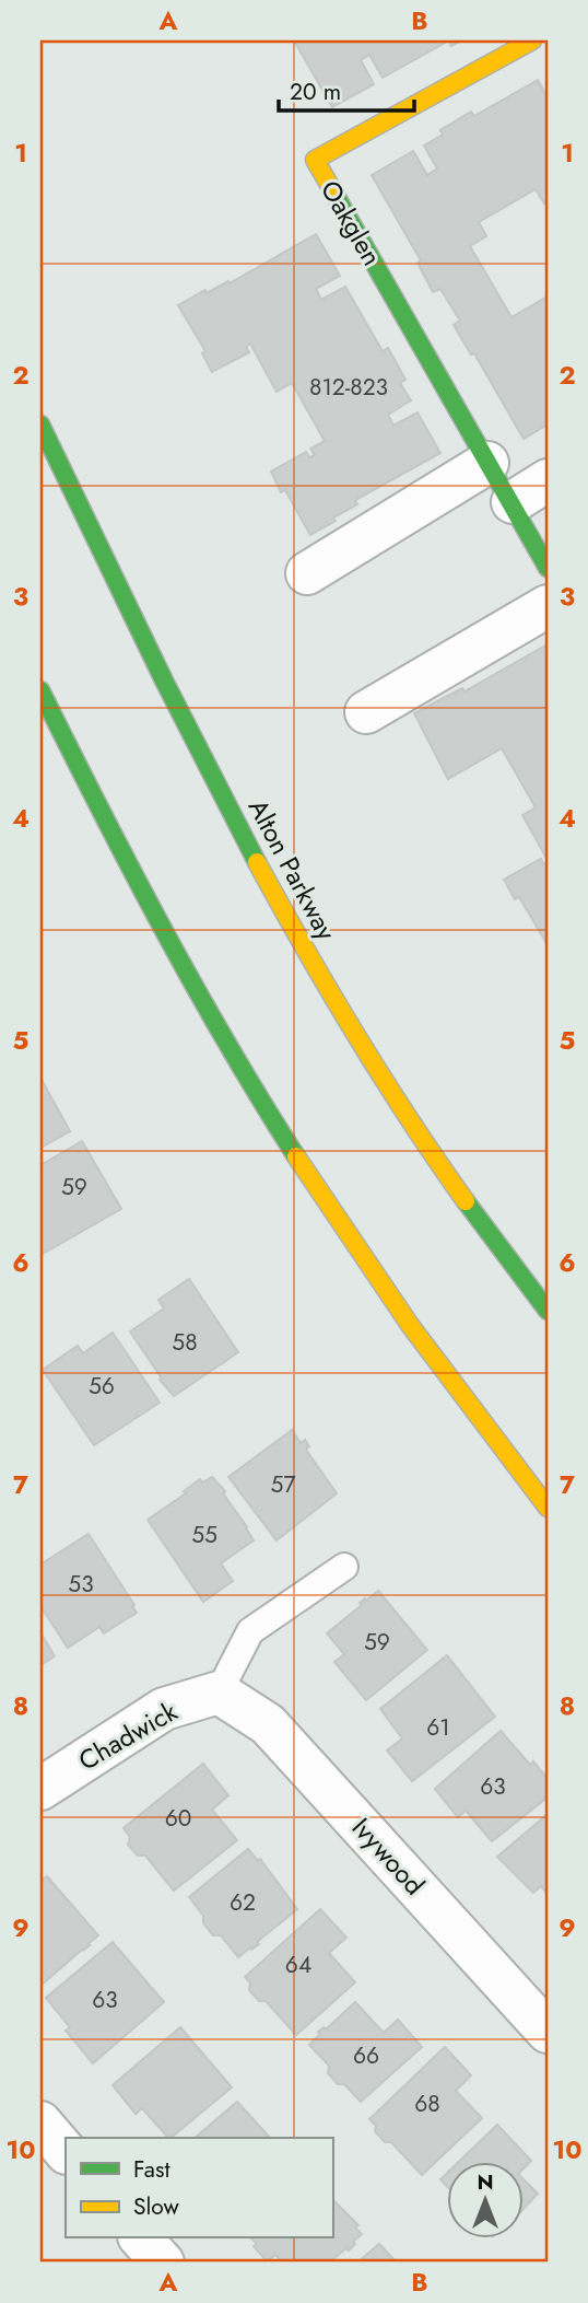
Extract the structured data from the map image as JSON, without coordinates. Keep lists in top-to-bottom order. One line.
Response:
{"streets":{"main road":["Oakglen","Alton Parkway"],"street":["Chadwick","Ivywood"]},"crossings":[["Chadwick","Ivywood"]],"house_numbers":["812-823","59","58","56","57","55","53","59","61","63","60","62","64","63","66","68"],"legend":["Fast","Slow"],"scale_bar":"20 m","north":"top","grid":{"columns":["A","B"],"rows":["1","2","3","4","5","6","7","8","9","10"]}}
